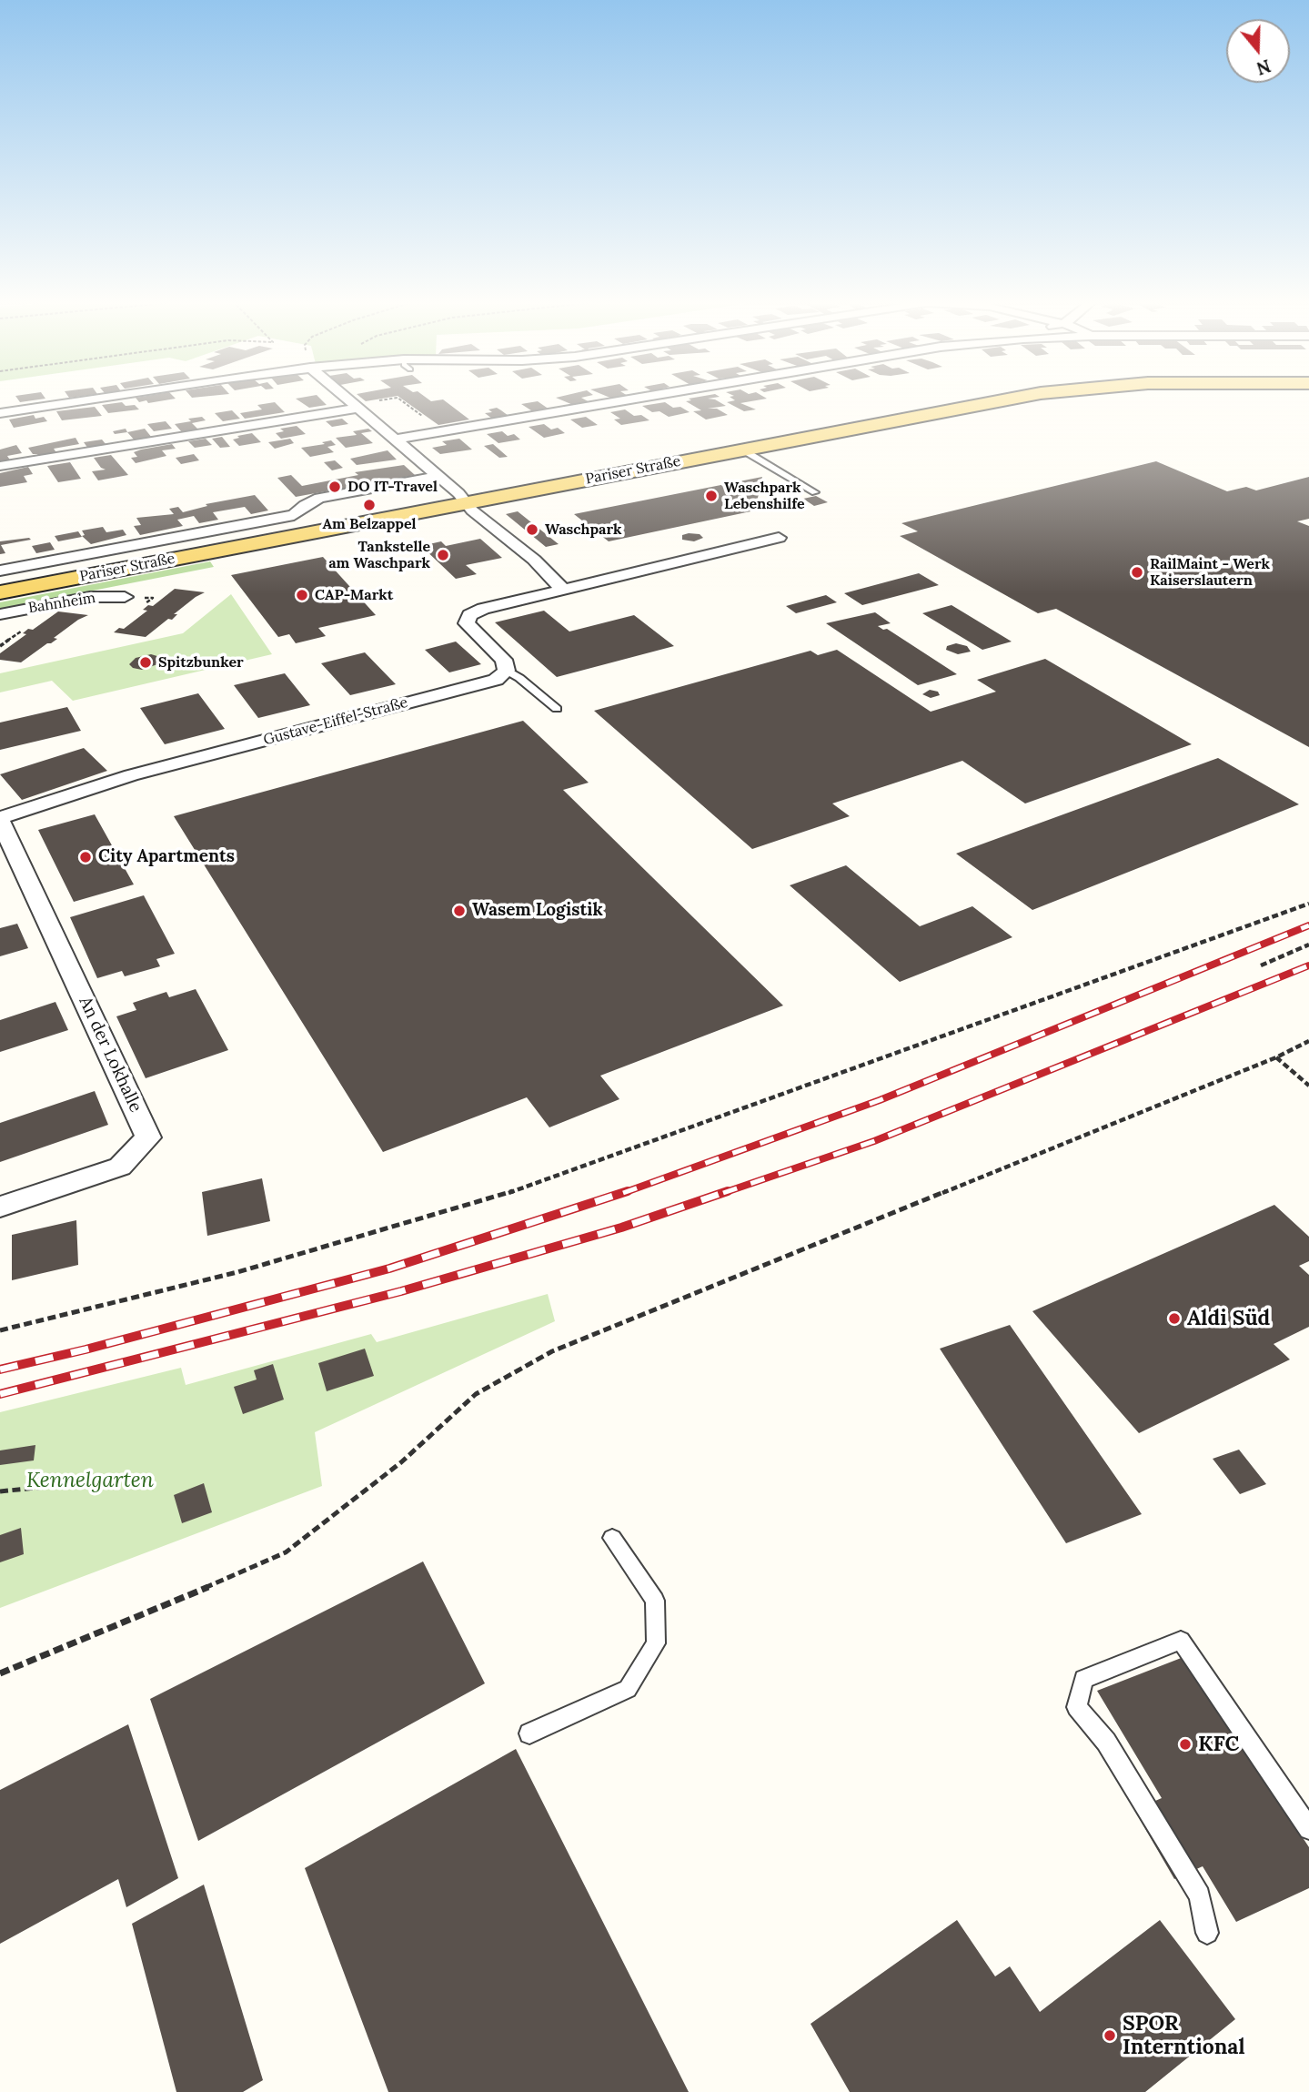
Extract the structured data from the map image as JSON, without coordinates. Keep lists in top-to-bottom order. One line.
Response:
{"streets":{"main road":["Pariser Straße"],"street":["Bahnheim","Gustave-Eiffel-Straße","An der Lokhalle"]},"crossings":[["Gustave-Eiffel-Straße","An der Lokhalle"]],"parks":["Kennelgarten"],"places":["DO IT-Travel","Waschpark Lebenshilfe","Am Belzappel","Waschpark","Tankstelle am Waschpark","RailMaint - Werk Kaiserslautern","CAP-Markt","Spitzbunker","City Apartments","Wasem Logistik","Aldi Süd","KFC","SPOR Interntional"],"north":"bottom"}
